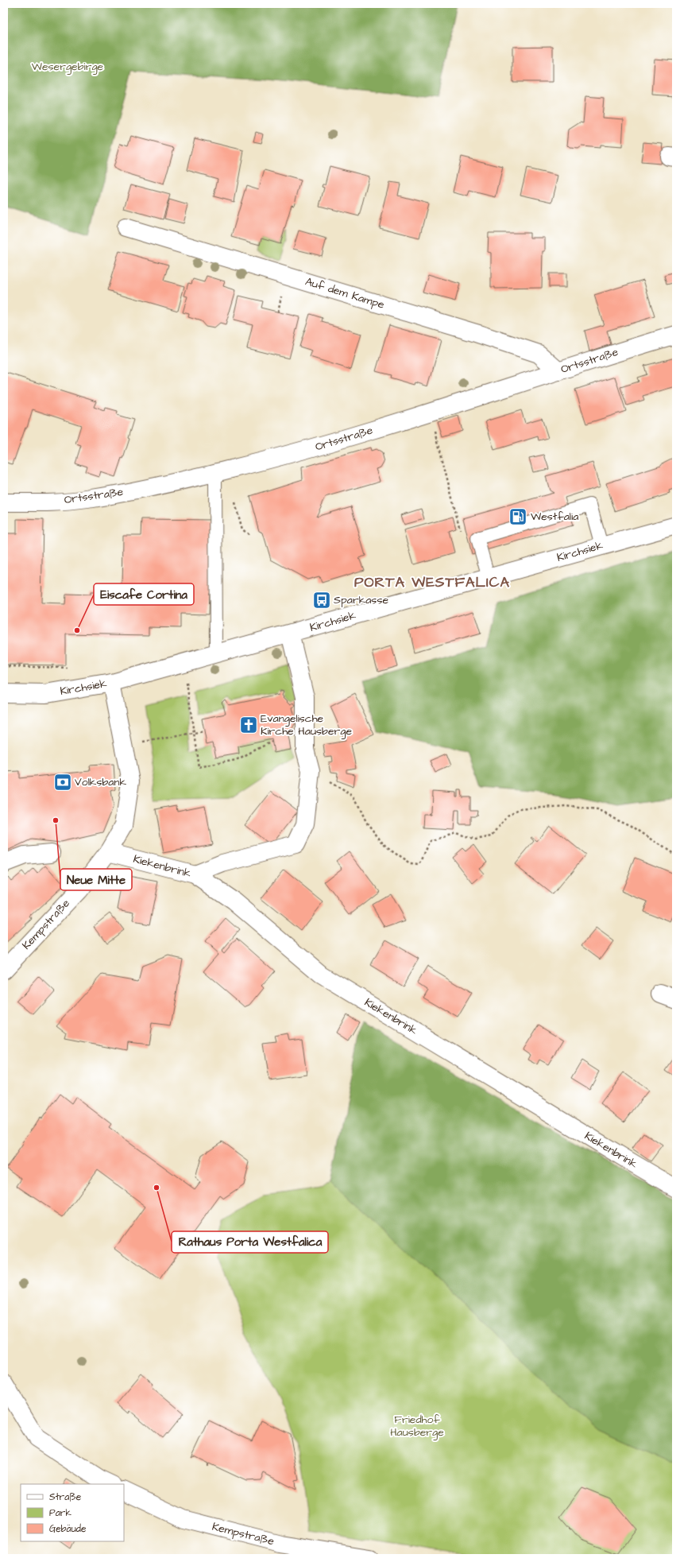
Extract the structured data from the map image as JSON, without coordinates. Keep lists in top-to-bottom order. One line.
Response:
{"streets":{"street":["Auf dem Kampe","Ortsstraße","Kirchsiek","Kiekenbrink","Kempstraße"]},"crossings":[["Auf dem Kampe","Ortsstraße"],["Kirchsiek","Kempstraße"],["Kiekenbrink","Kempstraße"]],"districts":["PORTA WESTFALICA"],"parks":["Wesergebirge","Friedhof Hausberge"],"places":{"fuel station":["Westfalia"],"bus stop":["Sparkasse"],"other":["Eiscafe Cortina","Neue Mitte","Rathaus Porta Westfalica"],"church":["Evangelische Kirche Hausberge"],"bank":["Volksbank"]},"legend":["Straße","Park","Gebäude"]}
